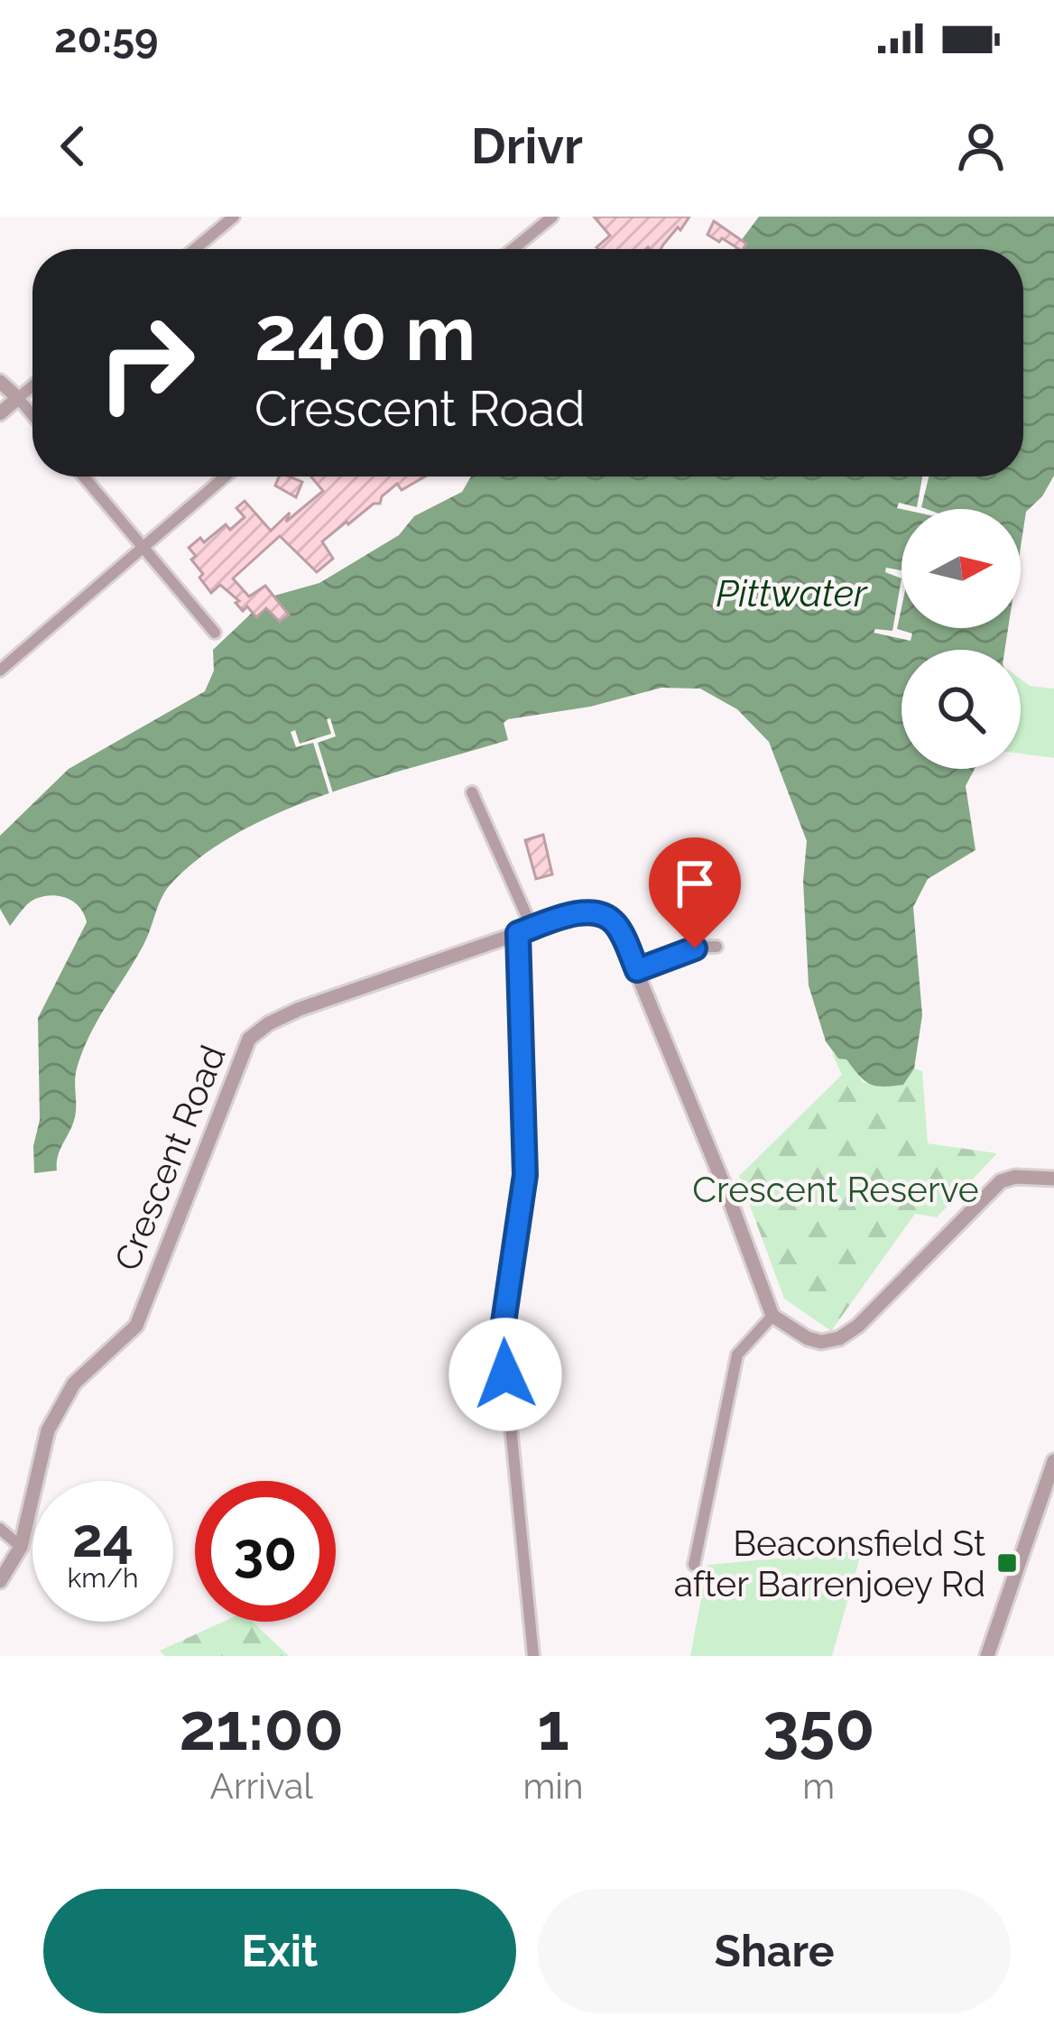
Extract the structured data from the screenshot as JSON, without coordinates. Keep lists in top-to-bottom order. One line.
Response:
{"streets":{"street":["Crescent Road"]},"water":["Pittwater"],"parks":["Crescent Reserve"],"places":{"transit":["Beaconsfield St after Barrenjoey Rd"]},"north":"right","page":{"status":"20:59","header":"Drivr","turn":["240 m","Crescent Road"],"speed":"24 km/h","limit":"30","eta":["21:00","Arrival","1","min","350","m"],"buttons":["Exit","Share"]}}
